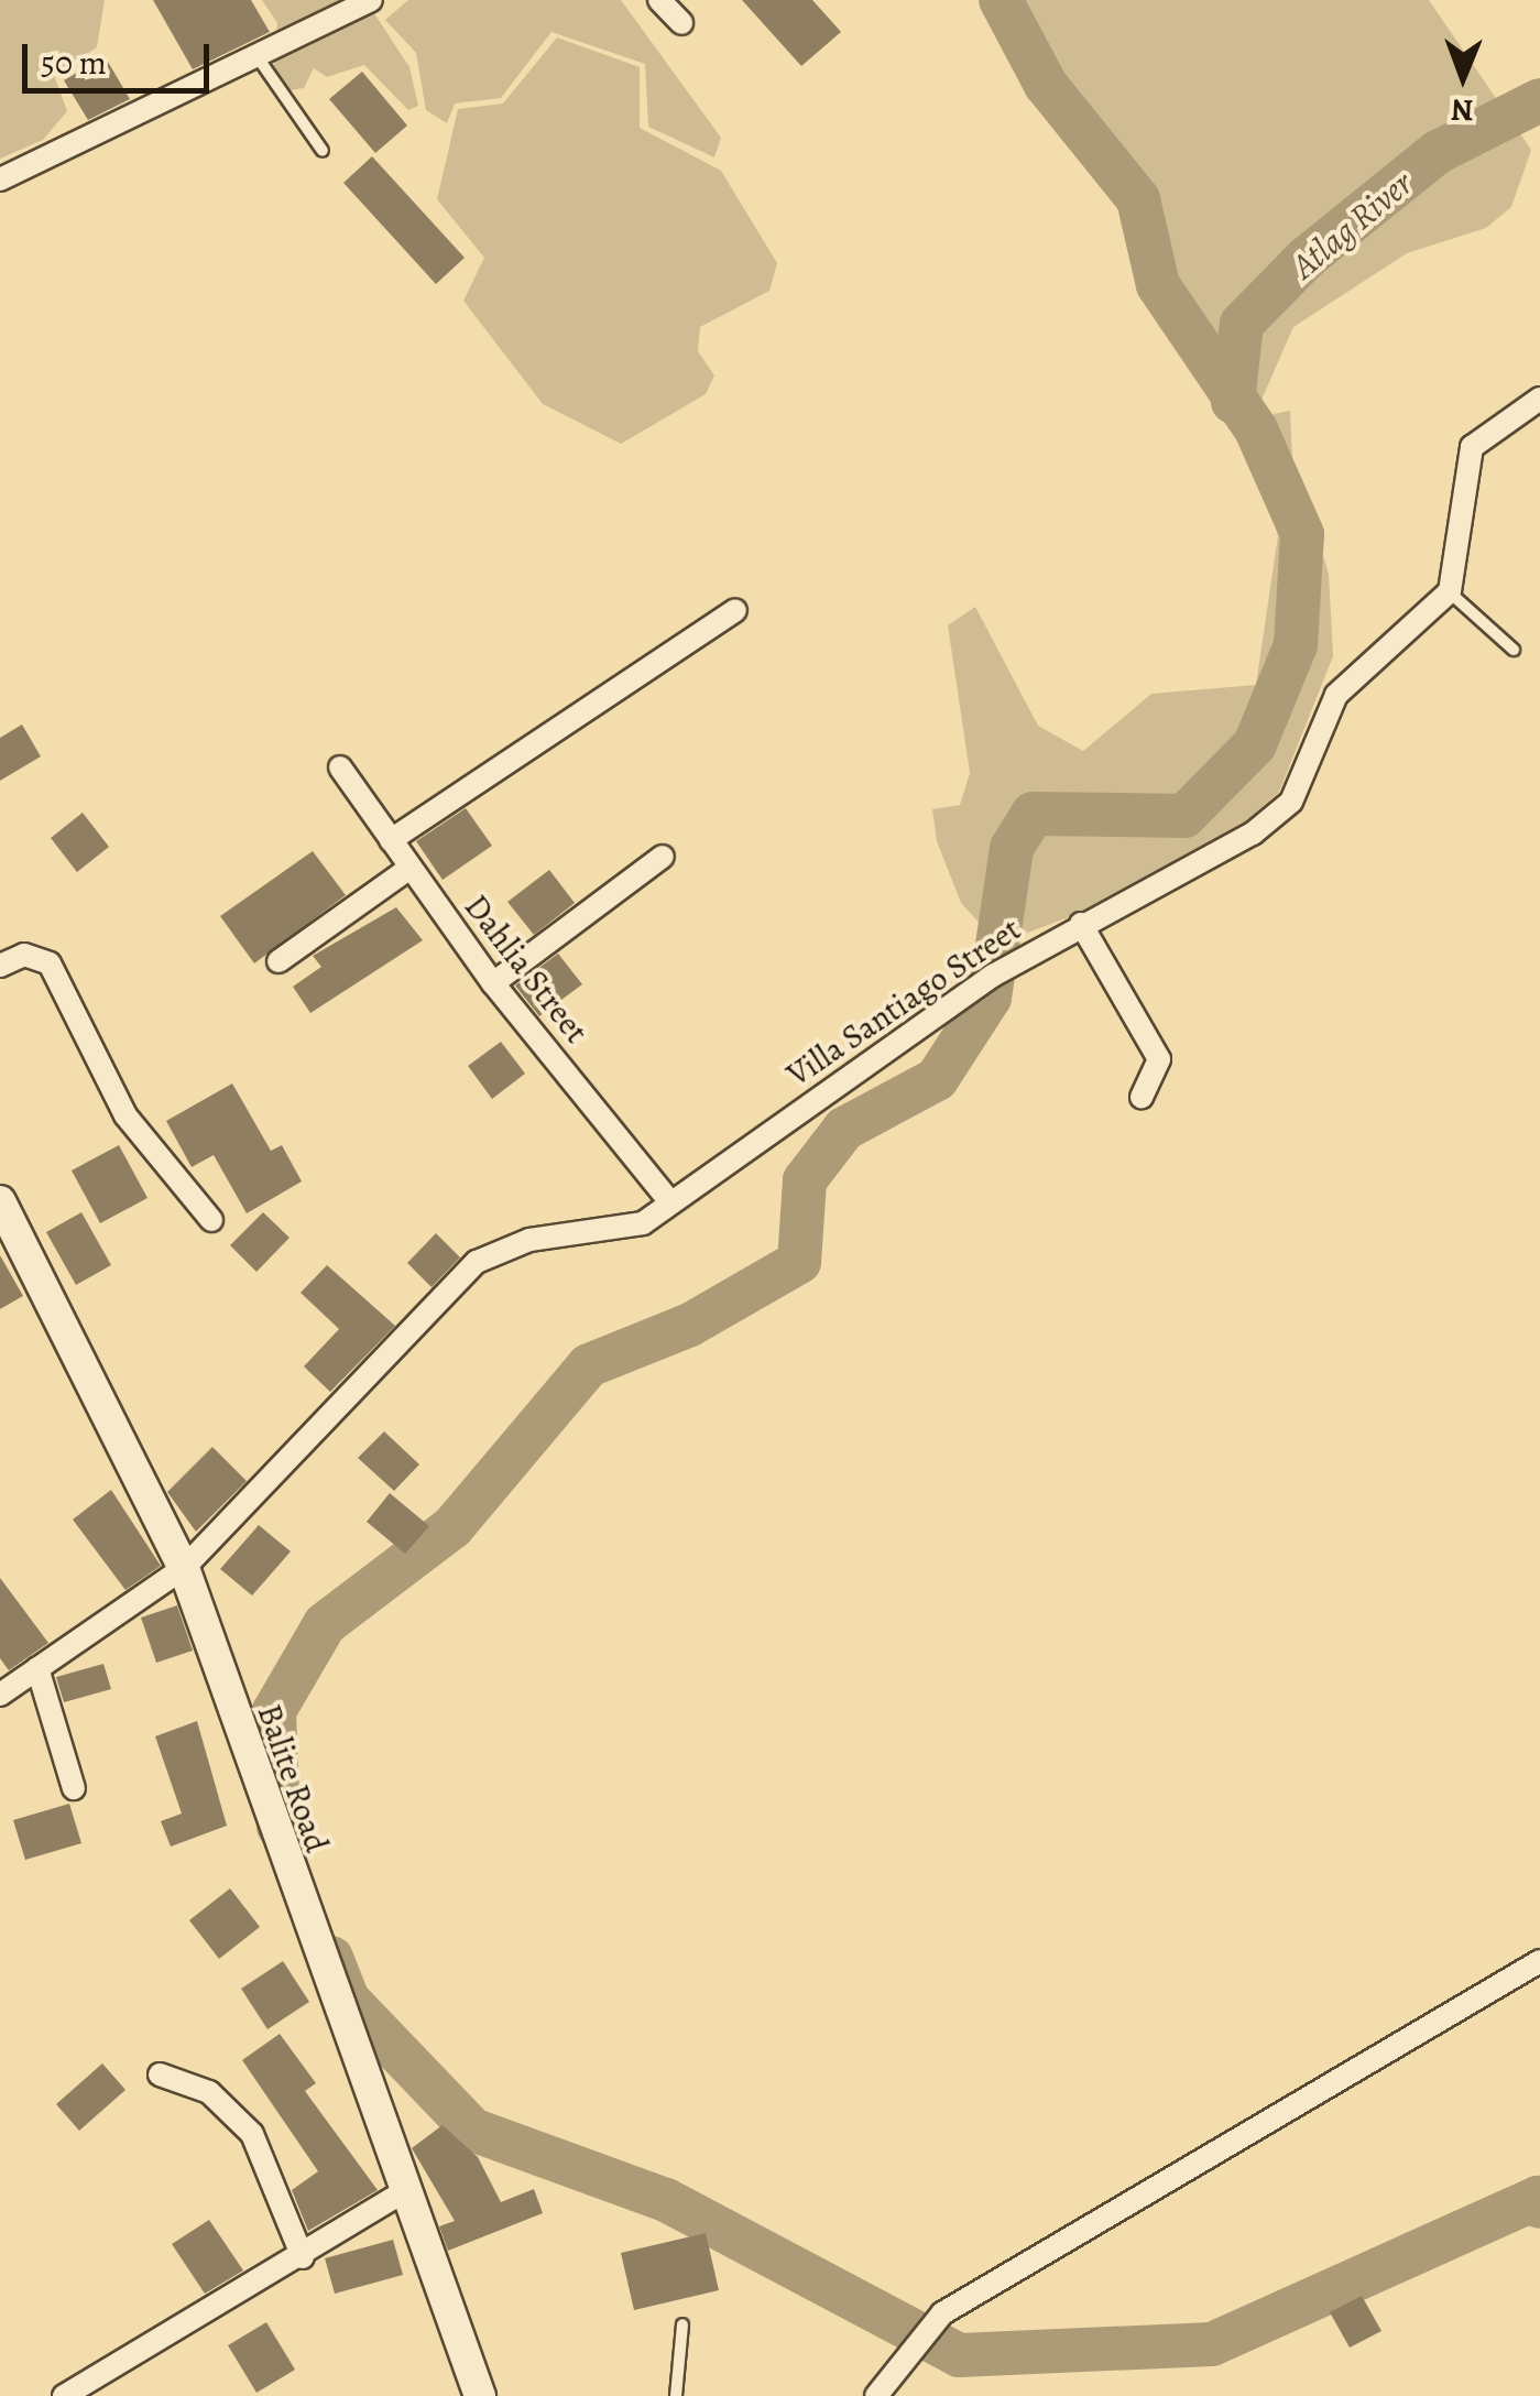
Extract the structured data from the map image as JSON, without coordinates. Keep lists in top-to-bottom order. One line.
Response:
{"streets":{"street":["Dahlia Street","Villa Santiago Street","Balite Road"]},"crossings":[["Dahlia Street","Villa Santiago Street"],["Villa Santiago Street","Balite Road"]],"water":["Atlag River"],"scale_bar":"50 m","north":"bottom"}
